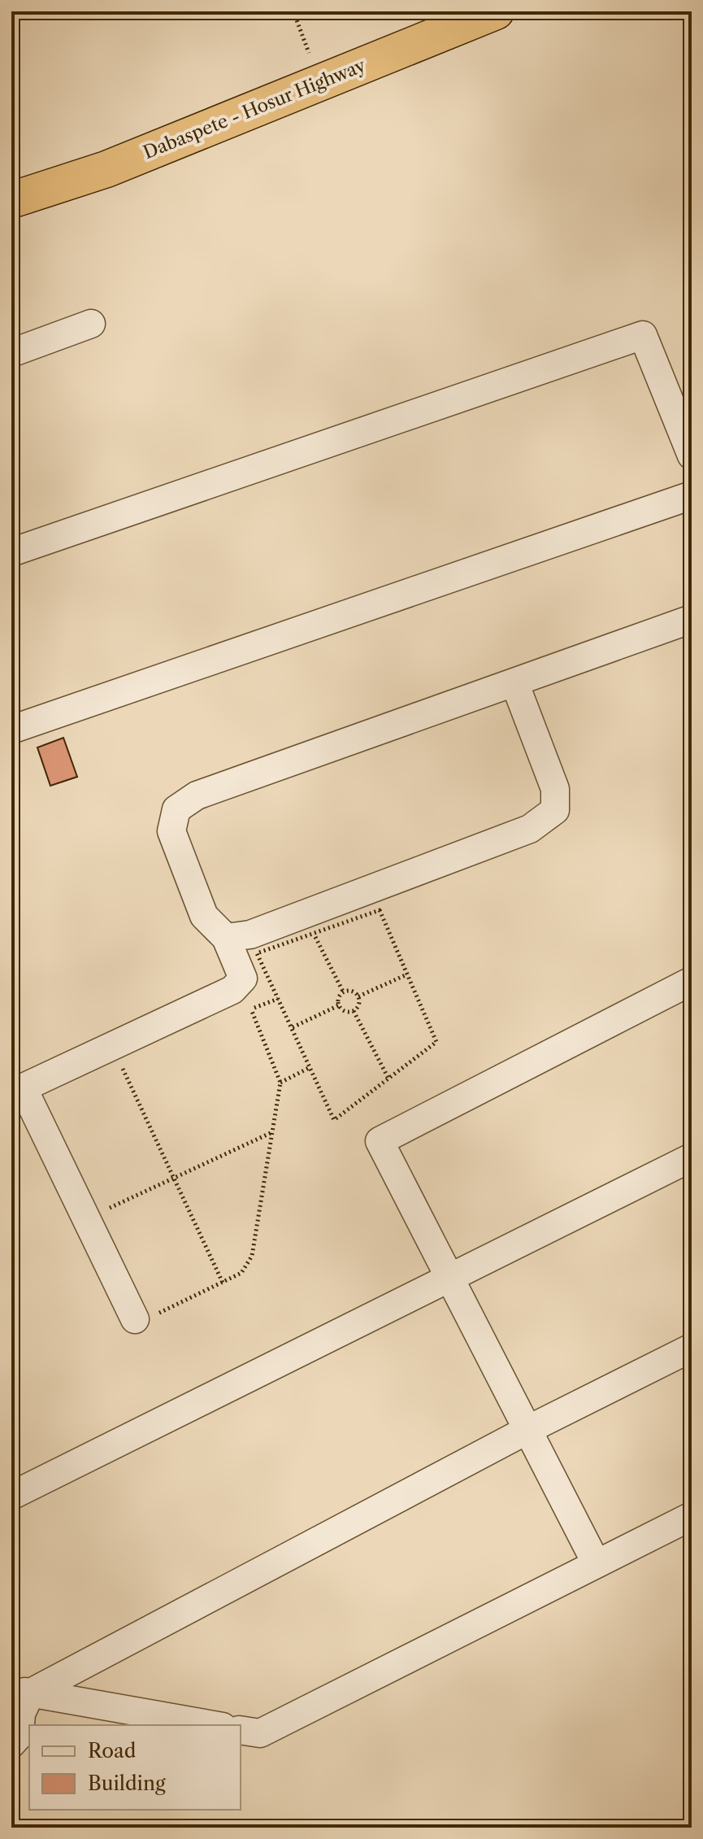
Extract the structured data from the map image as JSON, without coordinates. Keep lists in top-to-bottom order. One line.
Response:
{"streets":{"highway":["Dabaspete - Hosur Highway"]},"legend":["Road","Building"]}
